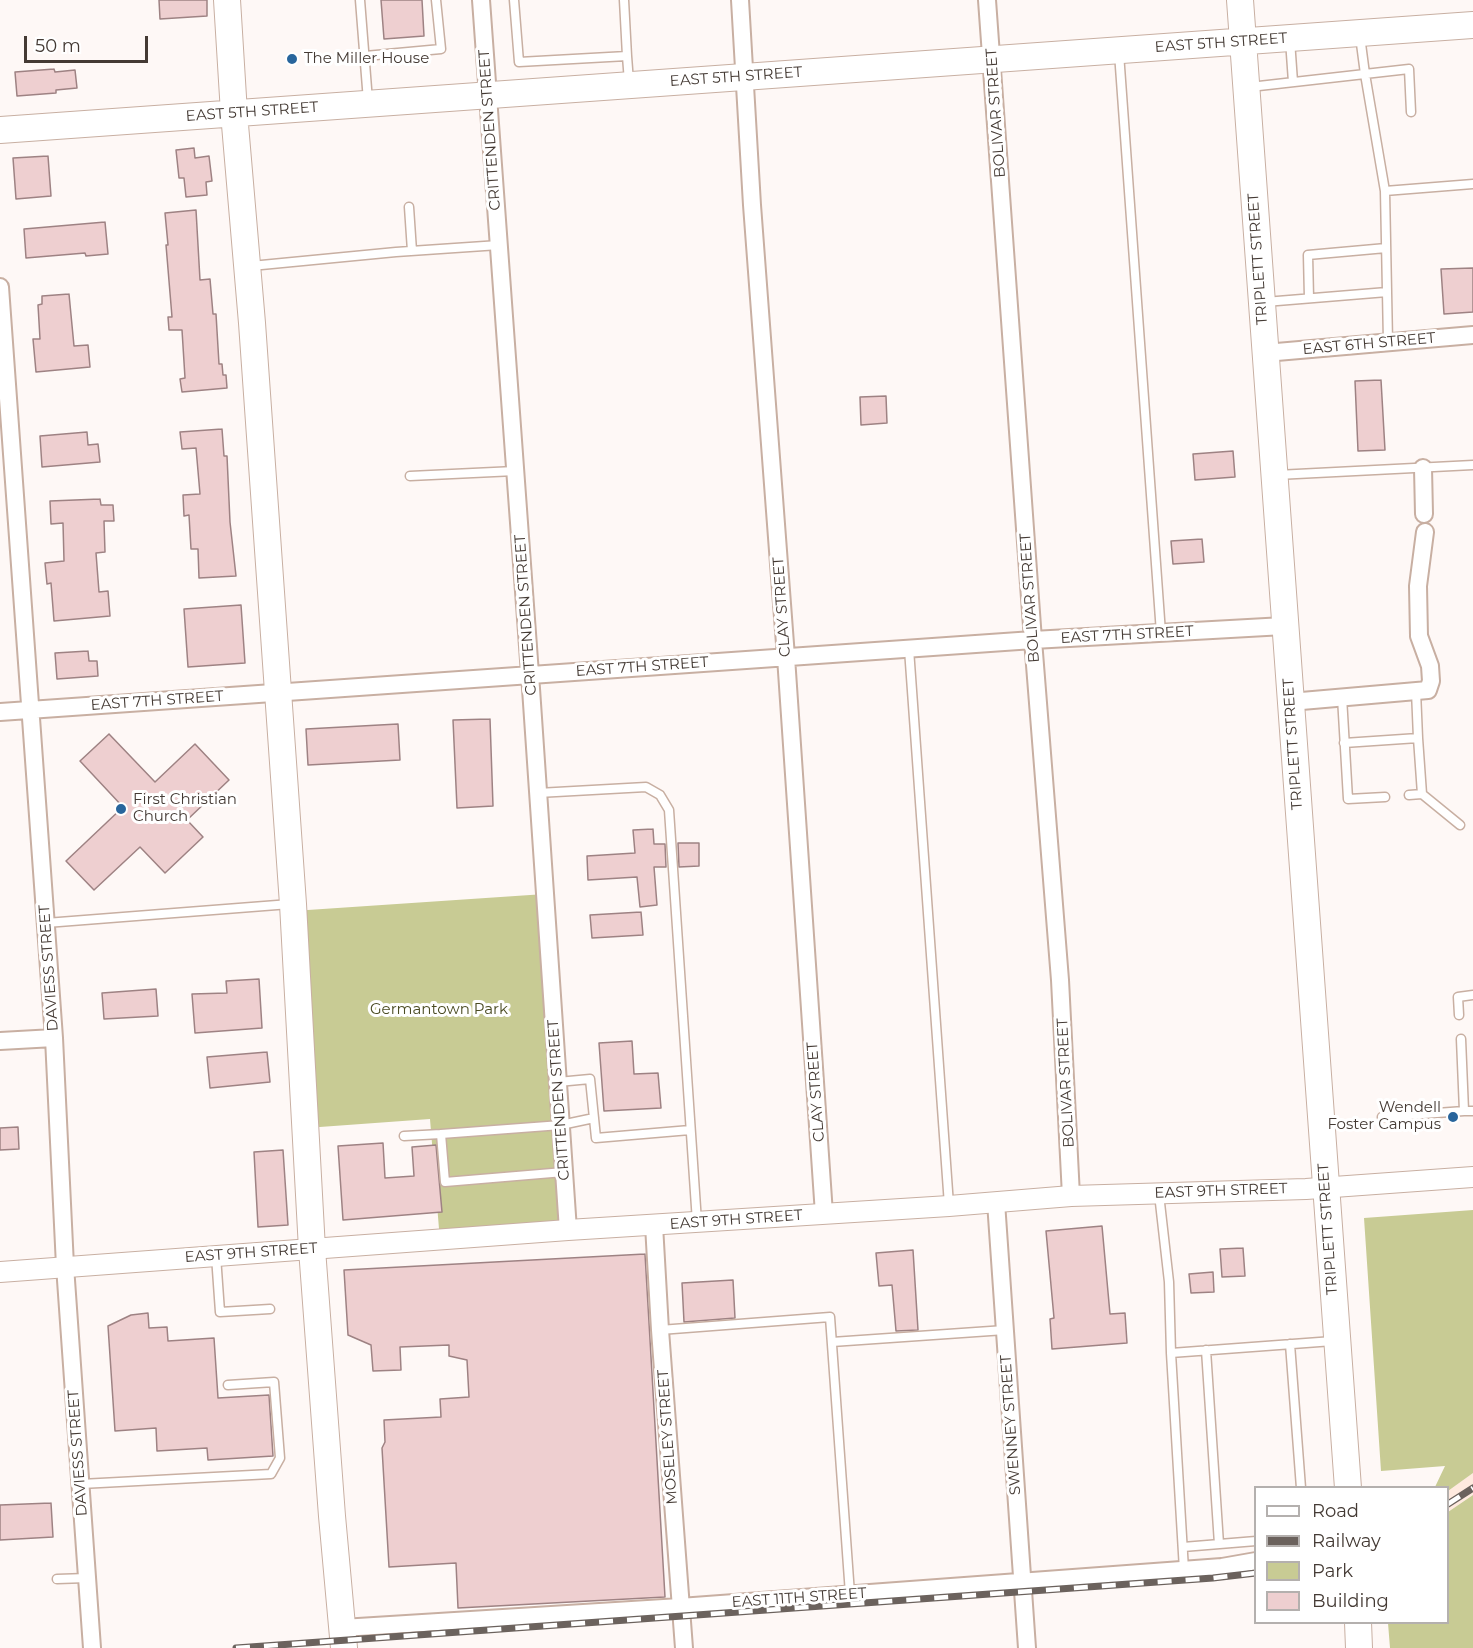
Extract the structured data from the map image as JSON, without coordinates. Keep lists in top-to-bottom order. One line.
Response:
{"streets":{"main road":["EAST 5TH STREET","TRIPLETT STREET"],"street":["BOLIVAR STREET","CRITTENDEN STREET","EAST 6TH STREET","CLAY STREET","EAST 7TH STREET","DAVIESS STREET","EAST 9TH STREET","SWENNEY STREET","MOSELEY STREET","EAST 11TH STREET"]},"crossings":[["EAST 5TH STREET","BOLIVAR STREET"],["EAST 5TH STREET","CRITTENDEN STREET"],["EAST 5TH STREET","TRIPLETT STREET"],["EAST 5TH STREET","CLAY STREET"],["BOLIVAR STREET","EAST 7TH STREET"],["BOLIVAR STREET","EAST 9TH STREET"],["CRITTENDEN STREET","EAST 7TH STREET"],["CRITTENDEN STREET","EAST 9TH STREET"],["TRIPLETT STREET","EAST 6TH STREET"],["TRIPLETT STREET","EAST 7TH STREET"],["TRIPLETT STREET","EAST 9TH STREET"],["CLAY STREET","EAST 7TH STREET"],["CLAY STREET","EAST 9TH STREET"],["EAST 7TH STREET","DAVIESS STREET"],["DAVIESS STREET","EAST 9TH STREET"],["EAST 9TH STREET","SWENNEY STREET"],["EAST 9TH STREET","MOSELEY STREET"],["SWENNEY STREET","EAST 11TH STREET"],["MOSELEY STREET","EAST 11TH STREET"]],"parks":["Germantown Park"],"places":["The Miller House","First Christian Church","Wendell Foster Campus"],"legend":["Road","Railway","Park","Building"],"scale_bar":"50 m"}
